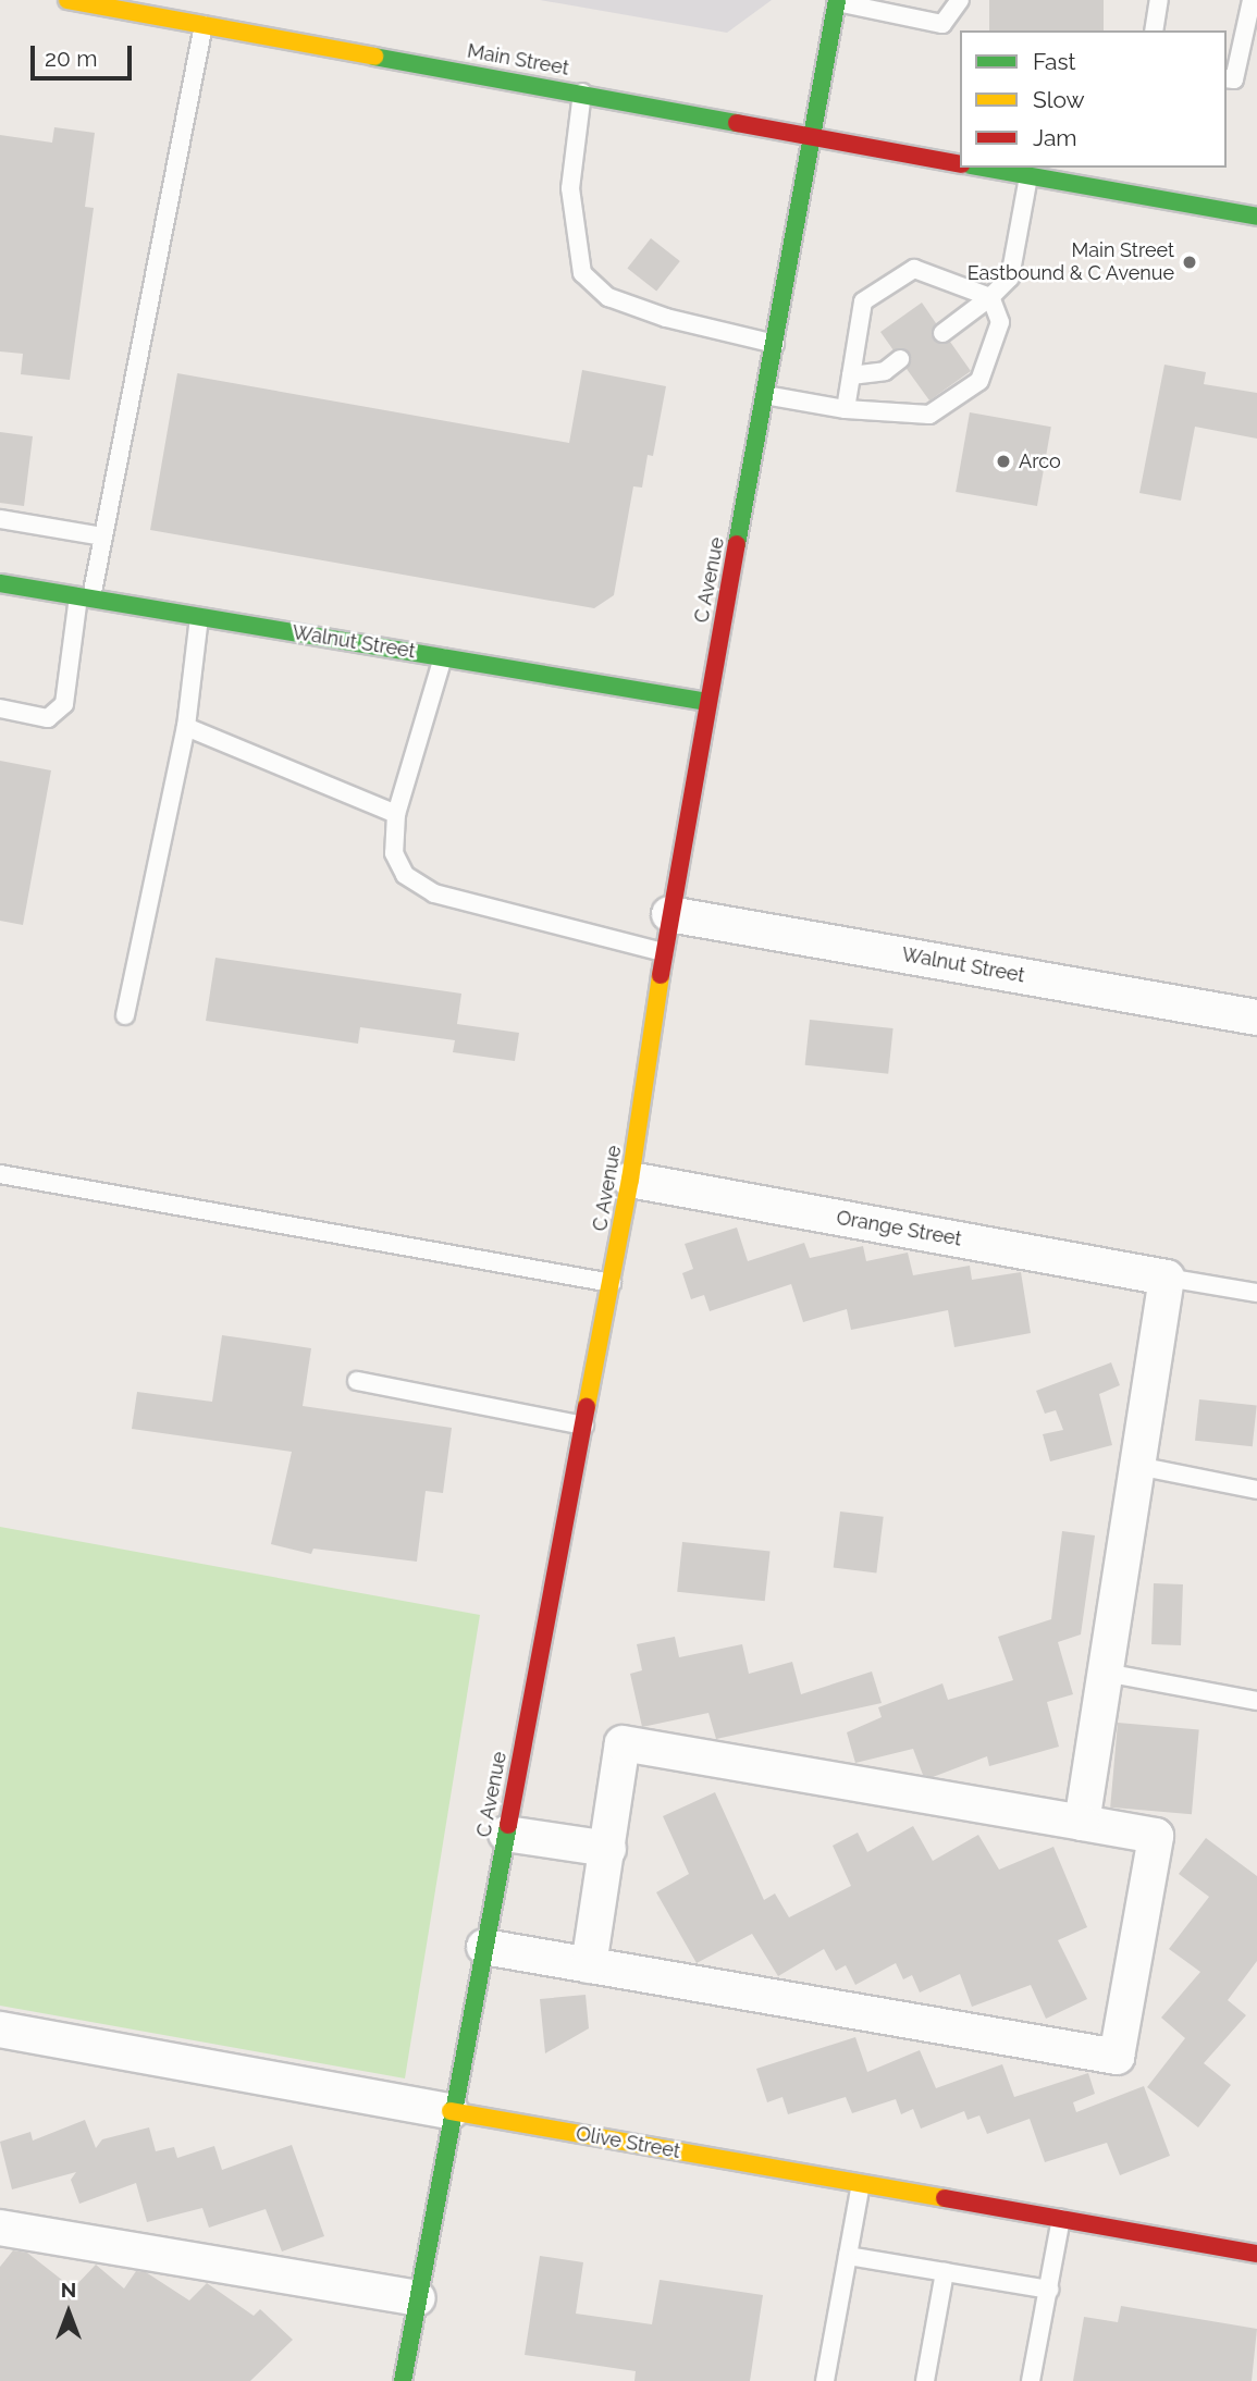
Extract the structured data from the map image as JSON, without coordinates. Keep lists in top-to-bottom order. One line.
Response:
{"streets":{"street":["Main Street","C Avenue","Walnut Street","Orange Street","Olive Street"]},"crossings":[["Main Street","C Avenue"],["C Avenue","Walnut Street"],["C Avenue","Orange Street"],["C Avenue","Olive Street"]],"places":["Main Street Eastbound & C Avenue","Arco"],"legend":["Fast","Slow","Jam"],"scale_bar":"20 m","north":"top"}
